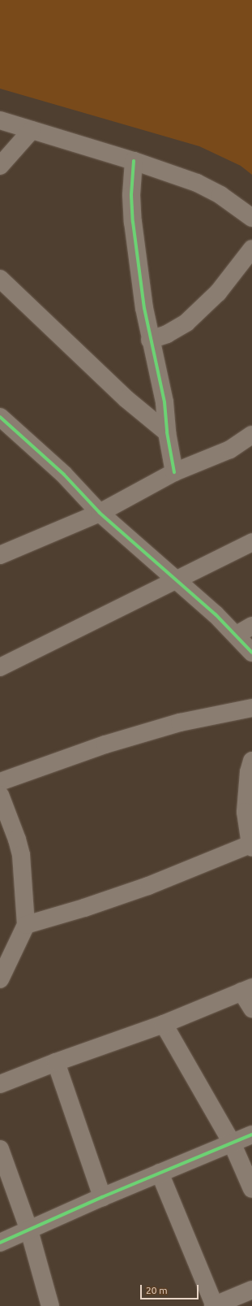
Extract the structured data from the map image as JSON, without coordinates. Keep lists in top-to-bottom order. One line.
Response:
{"scale_bar":"20 m"}
